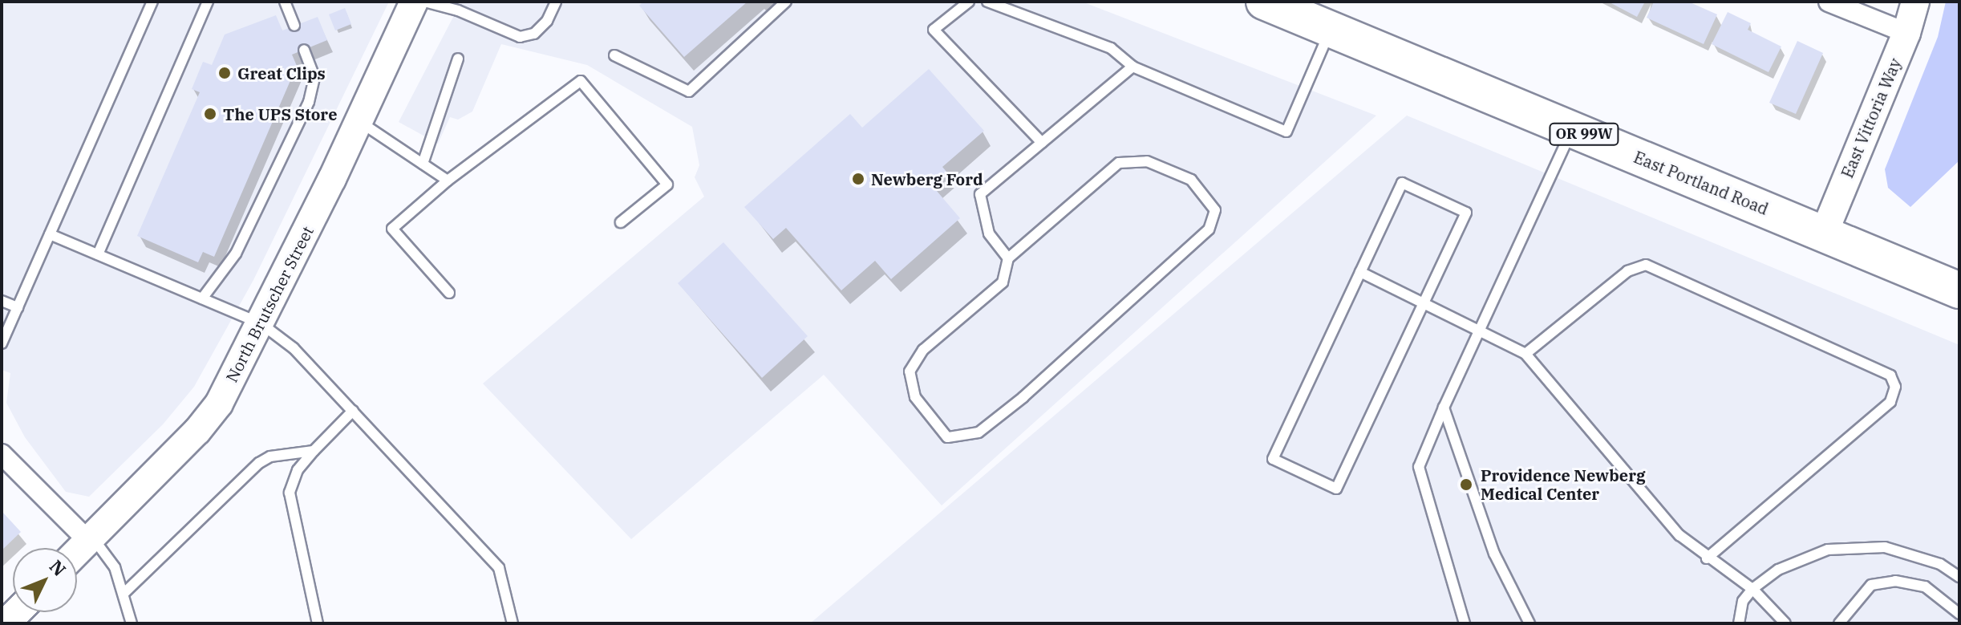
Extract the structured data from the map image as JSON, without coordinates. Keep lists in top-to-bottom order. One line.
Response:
{"streets":{"highway":["OR 99W","East Portland Road"],"street":["East Vittoria Way","North Brutscher Street"]},"crossings":[["East Vittoria Way","East Portland Road"]],"places":["Great Clips","The UPS Store","Newberg Ford","Providence Newberg Medical Center"],"north":"top right"}
